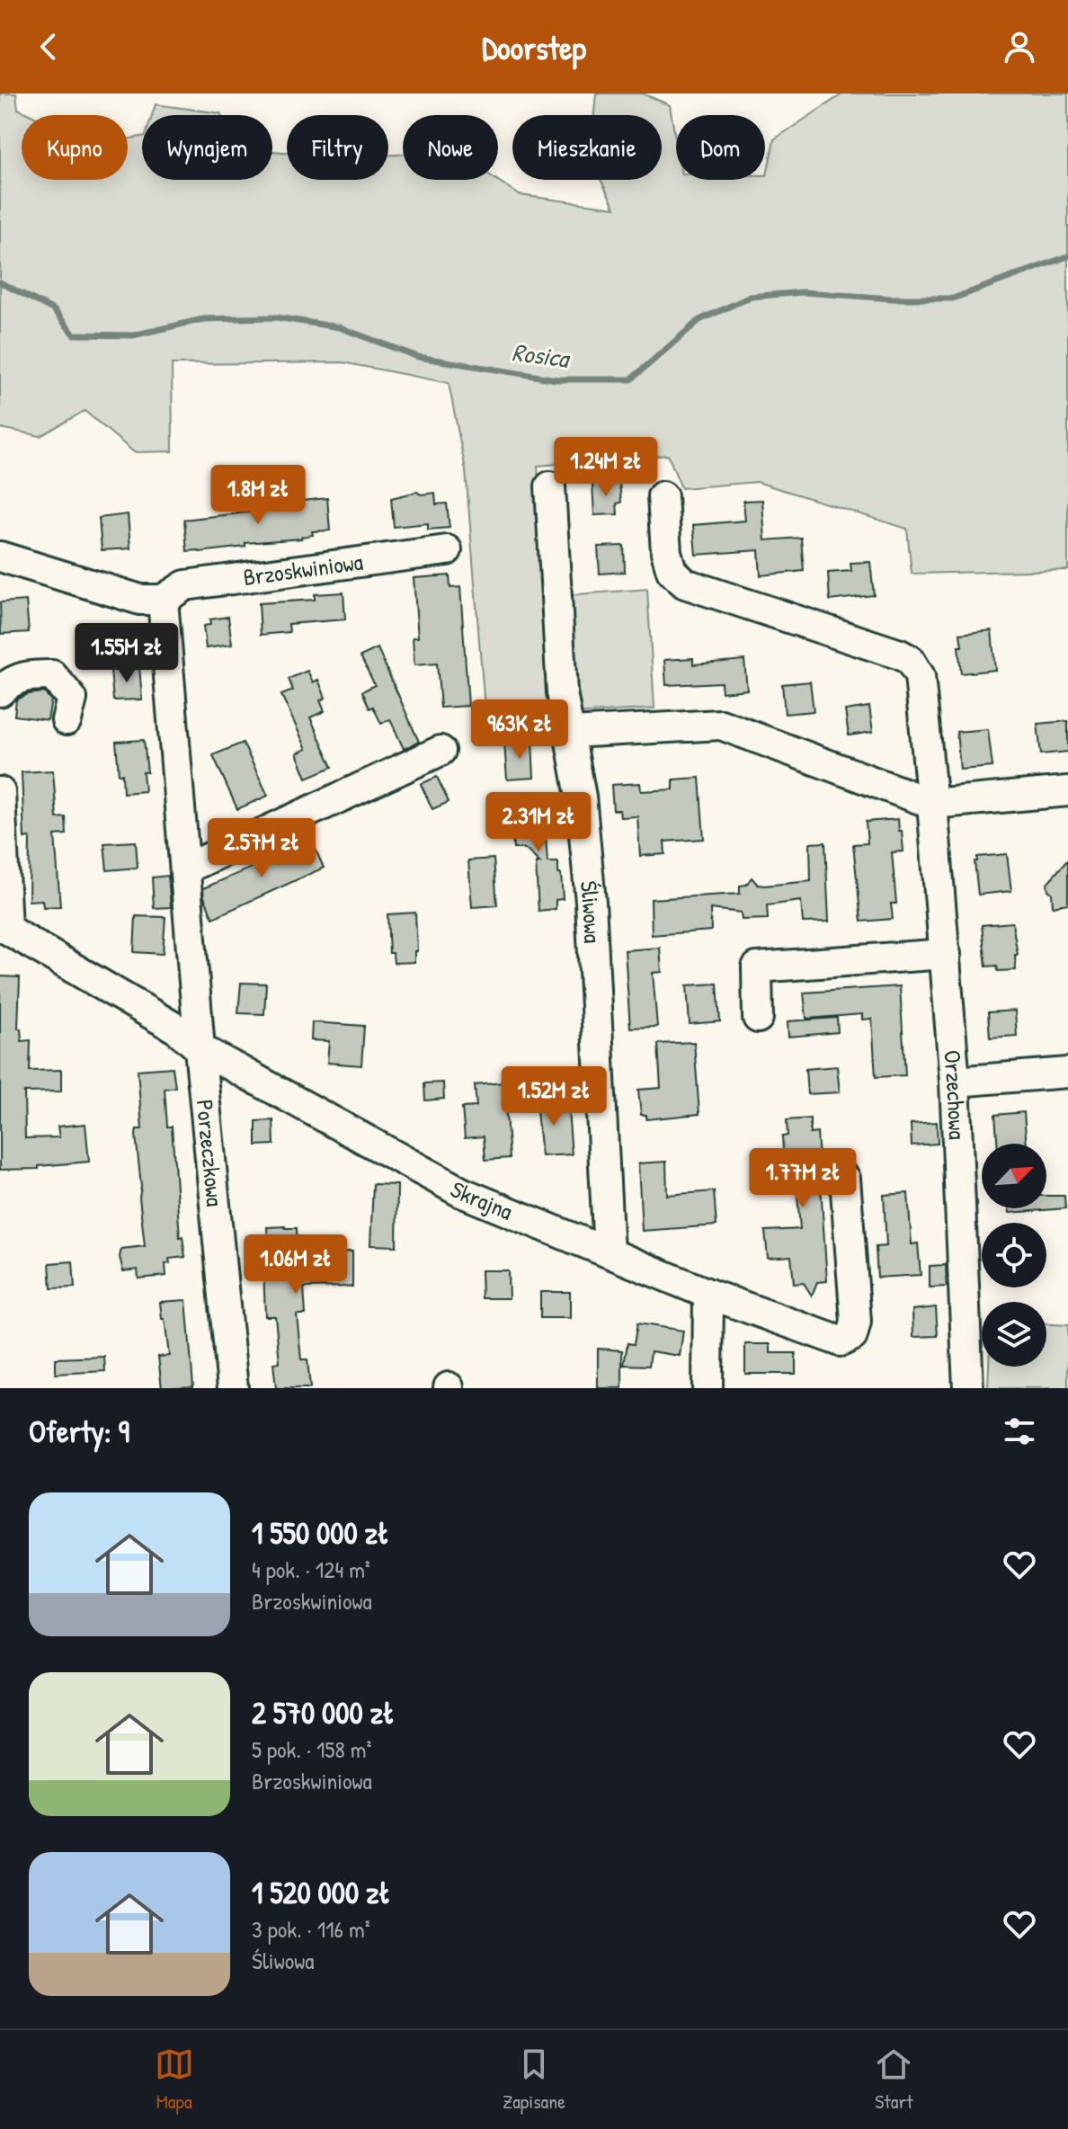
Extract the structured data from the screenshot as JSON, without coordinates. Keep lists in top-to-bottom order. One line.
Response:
{"streets":{"street":["Brzoskwiniowa","Śliwowa","Orzechowa","Porzeczkowa","Skrajna"]},"crossings":[["Śliwowa","Skrajna"],["Porzeczkowa","Skrajna"]],"water":["Rosica"],"north":"top right","page":{"header":"Doorstep","chip":["Kupno","Wynajem","Filtry","Nowe","Mieszkanie","Dom"],"price":["1.24M zł","1.8M zł","1.55M zł","963K zł","2.31M zł","2.57M zł","1.52M zł","1.77M zł","1.06M zł"],"heading":"Oferty: 9","list":[{"name":"1 550 000 zł","note":"4 pok. · 124 m² · Brzoskwiniowa"},{"name":"2 570 000 zł","note":"5 pok. · 158 m² · Brzoskwiniowa"},{"name":"1 520 000 zł","note":"3 pok. · 116 m² · Śliwowa"}],"tabs":["Mapa","Zapisane","Start"]}}
